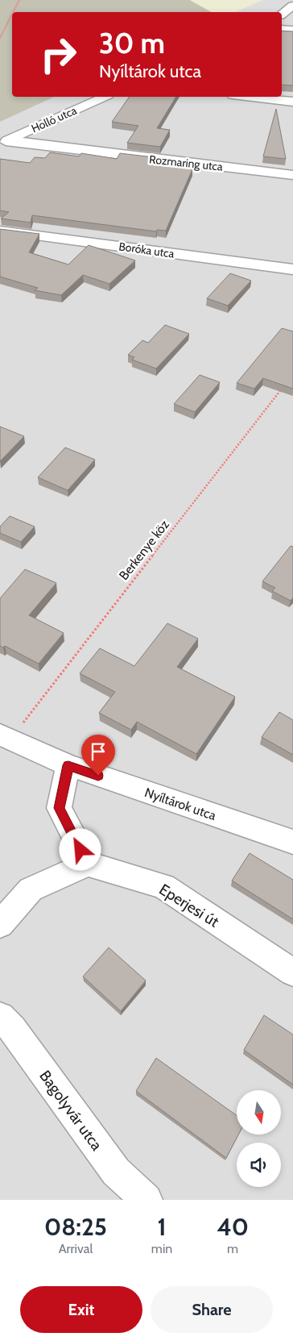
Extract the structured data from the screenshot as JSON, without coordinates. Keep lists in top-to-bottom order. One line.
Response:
{"streets":{"street":["Holló utca","Rozmaring utca","Boróka utca","Nyíltárok utca","Eperjesi út","Bagolyvár utca"],"path":["Berkenye köz"]},"crossings":[["Holló utca","Rozmaring utca"],["Berkenye köz","Nyíltárok utca"]],"north":"bottom","page":{"turn":["30 m","Nyíltárok utca"],"eta":["08:25","Arrival","1","min","40","m"],"buttons":["Exit","Share"]}}
